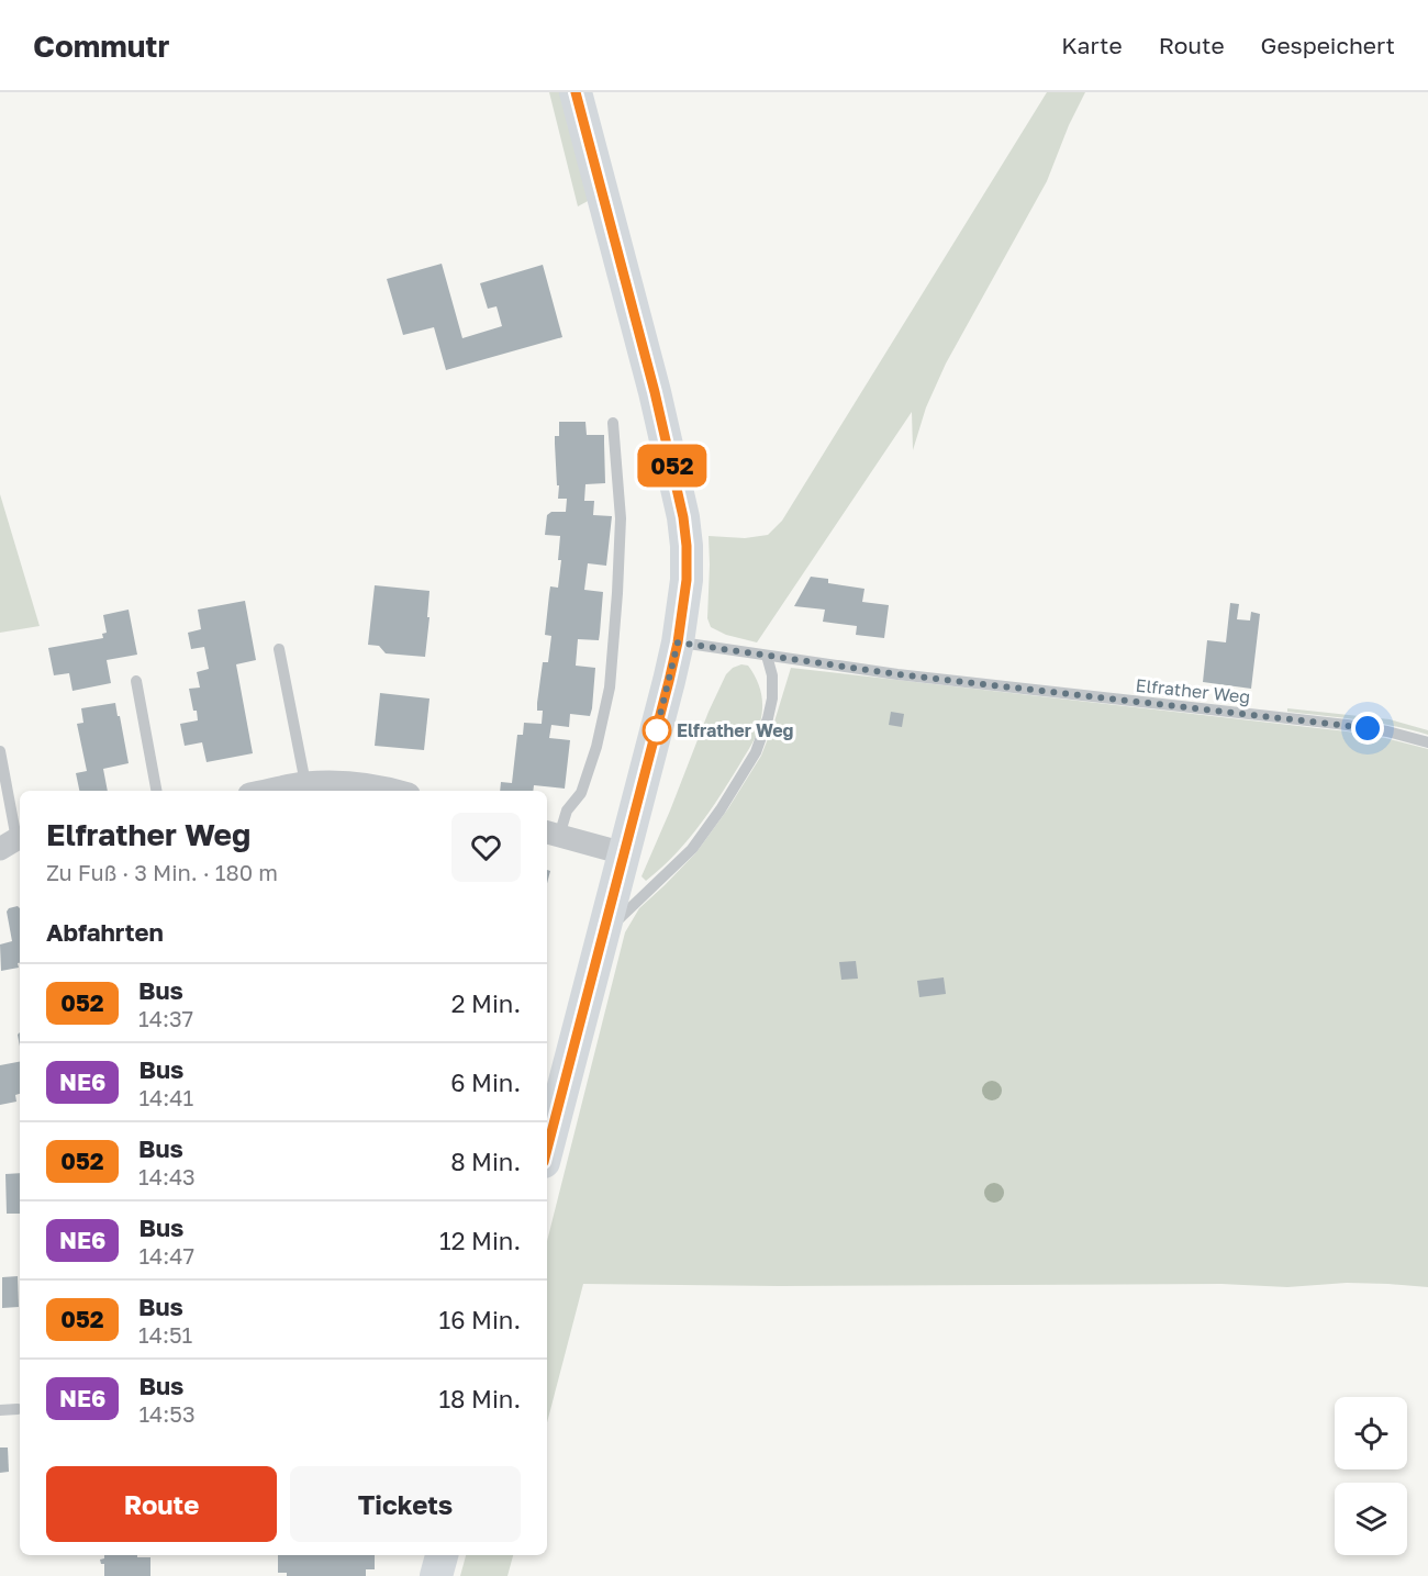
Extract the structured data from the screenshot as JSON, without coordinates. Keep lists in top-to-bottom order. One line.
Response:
{"streets":{"lane":["Elfrather Weg"]},"places":["Elfrather Weg"],"lines":["bus line 052"],"page":{"header":"Commutr","nav":["Karte","Route","Gespeichert"],"on_map":"052","heading":[["Elfrather Weg","Zu Fuß · 3 Min. · 180 m"],"Abfahrten"],"list":[{"mark":"052","name":"Bus","note":"14:37","value":"2 Min."},{"mark":"NE6","name":"Bus","note":"14:41","value":"6 Min."},{"mark":"052","name":"Bus","note":"14:43","value":"8 Min."},{"mark":"NE6","name":"Bus","note":"14:47","value":"12 Min."},{"mark":"052","name":"Bus","note":"14:51","value":"16 Min."},{"mark":"NE6","name":"Bus","note":"14:53","value":"18 Min."}],"buttons":["Route","Tickets"]}}
